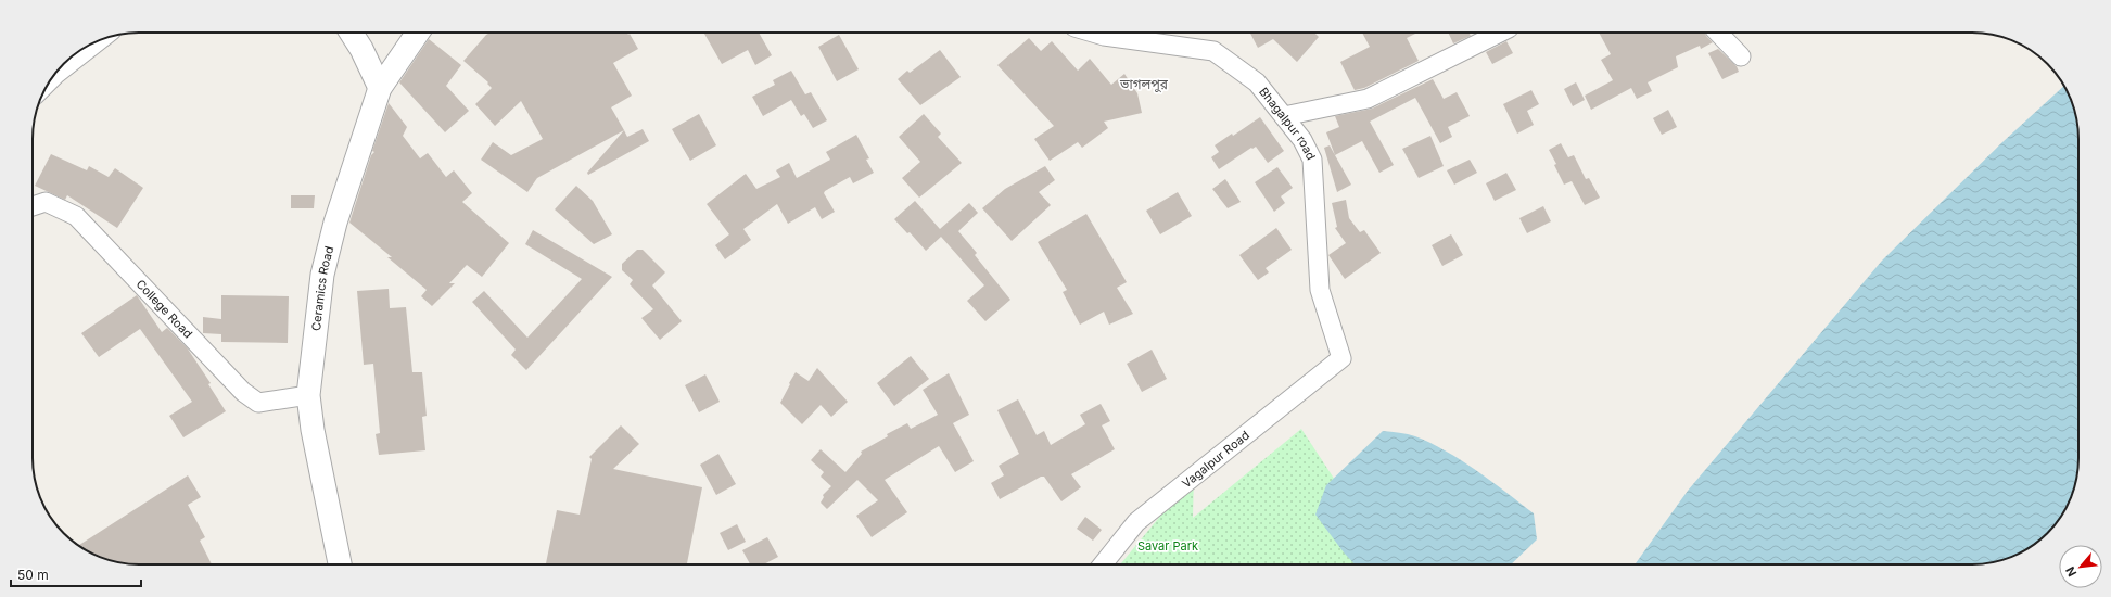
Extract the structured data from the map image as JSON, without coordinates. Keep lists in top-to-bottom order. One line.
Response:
{"streets":{"street":["Bhagalpur road","Ceramics Road","College Road","Vagalpur Road"]},"crossings":[["Bhagalpur road","Vagalpur Road"],["Ceramics Road","College Road"]],"districts":["ভাগলপুর"],"parks":["Savar Park"],"scale_bar":"50 m","north":"bottom left"}
